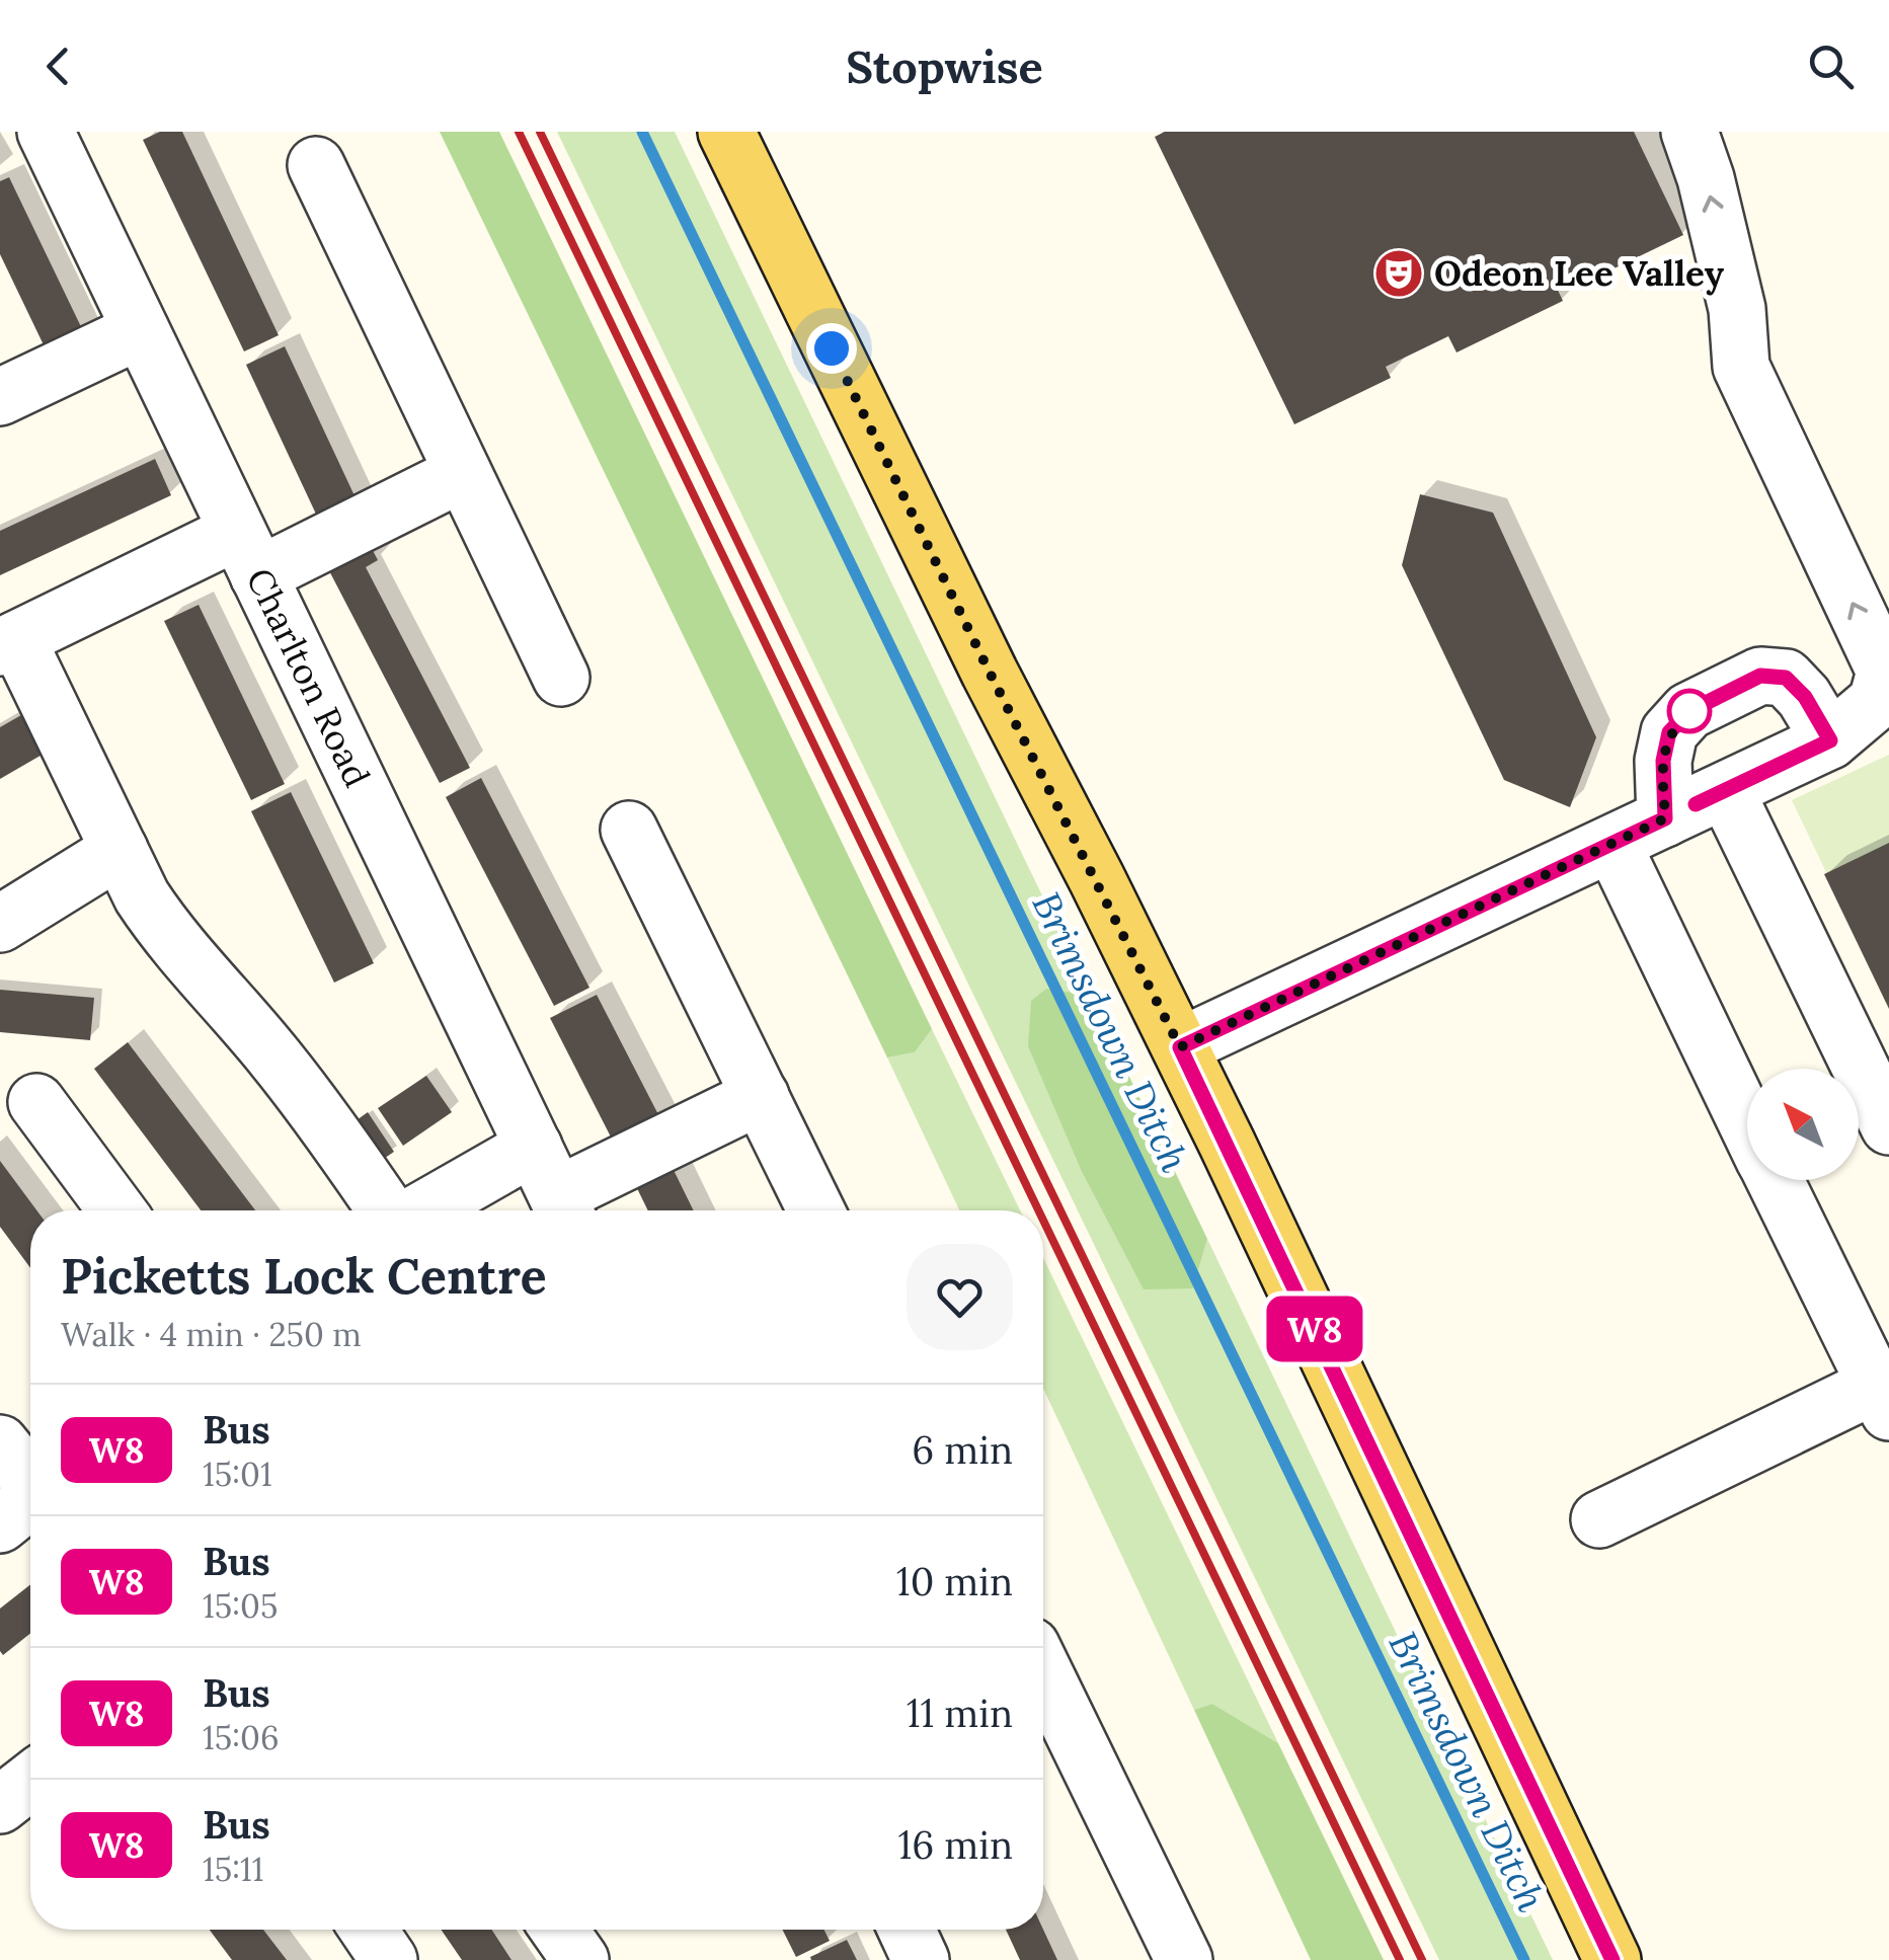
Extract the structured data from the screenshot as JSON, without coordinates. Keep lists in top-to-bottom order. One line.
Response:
{"streets":{"street":["Charlton Road"]},"water":["Brimsdown Ditch"],"places":{"theatre":["Odeon Lee Valley"]},"lines":["bus line W8"],"north":"top left","page":{"header":"Stopwise","on_map":"W8","heading":["Picketts Lock Centre","Walk · 4 min · 250 m"],"list":[{"mark":"W8","name":"Bus","note":"15:01","value":"6 min"},{"mark":"W8","name":"Bus","note":"15:05","value":"10 min"},{"mark":"W8","name":"Bus","note":"15:06","value":"11 min"},{"mark":"W8","name":"Bus","note":"15:11","value":"16 min"}]}}
